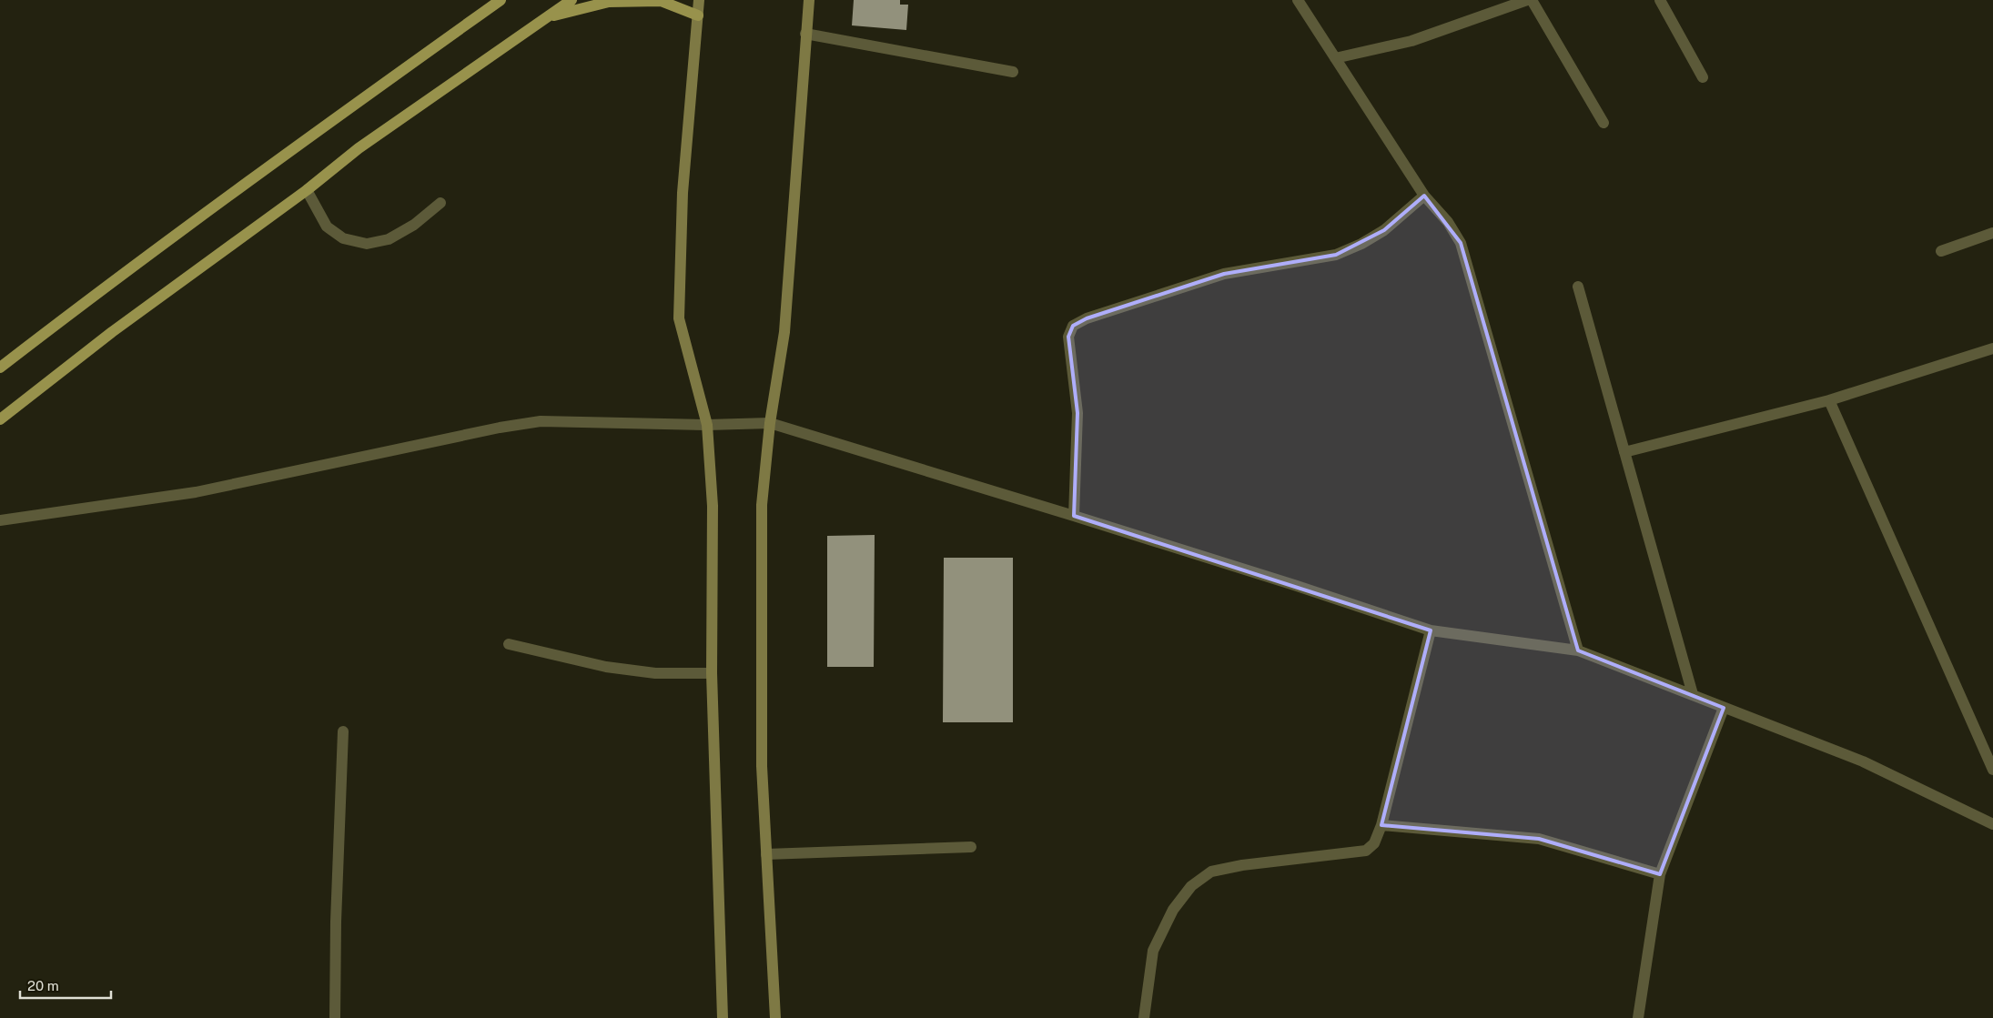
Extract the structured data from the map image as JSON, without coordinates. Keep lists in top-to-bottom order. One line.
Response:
{"scale_bar":"20 m"}
